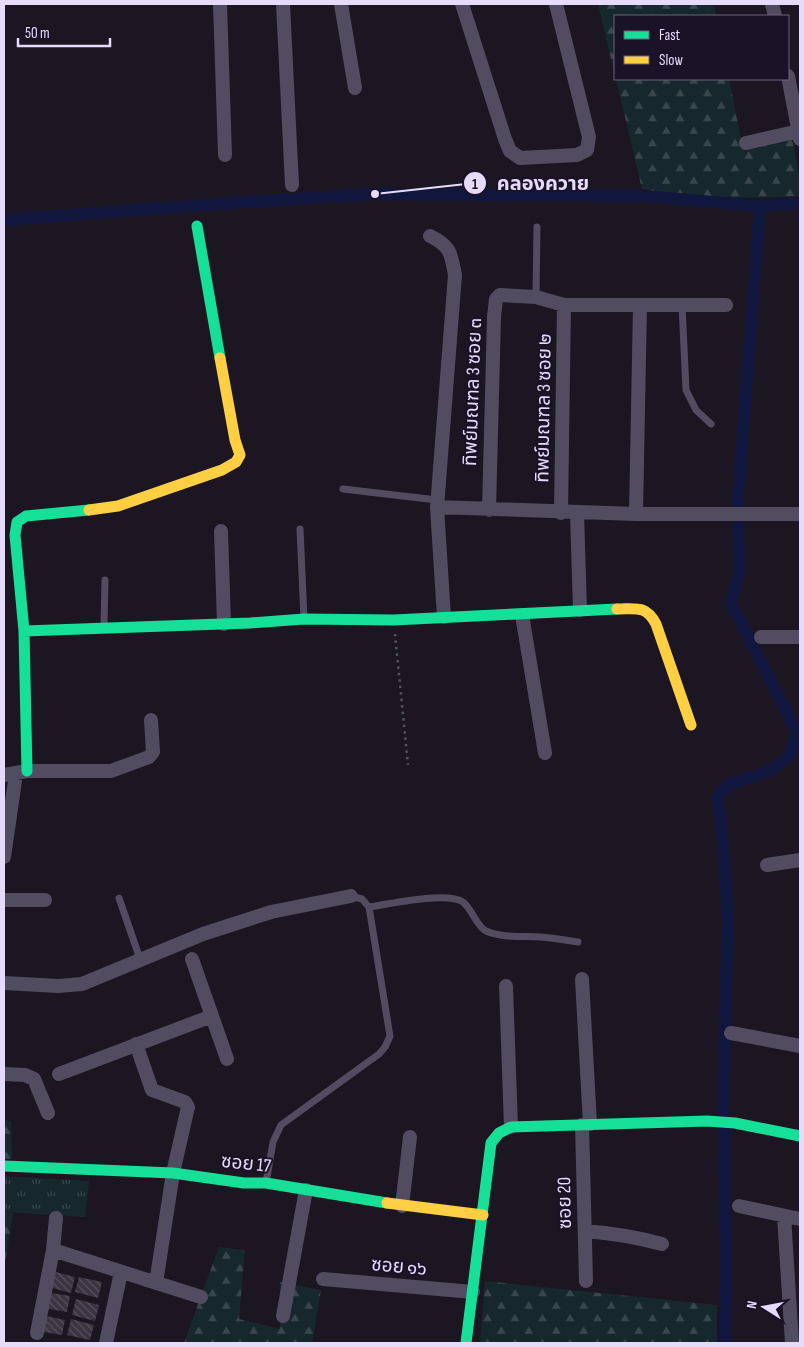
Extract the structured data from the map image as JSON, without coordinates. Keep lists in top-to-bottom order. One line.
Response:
{"streets":{"street":["ทิพย์มณฑล 3 ซอย ๓","ทิพย์มณฑล 3 ซอย ๒","ซอย 17","ซอย 20","ซอย ๑๖"]},"crossings":[["ทิพย์มณฑล 3 ซอย ๓","ทิพย์มณฑล 3 ซอย ๒"]],"places":["คลองควาย"],"legend":["Fast","Slow"],"scale_bar":"50 m","north":"left"}
